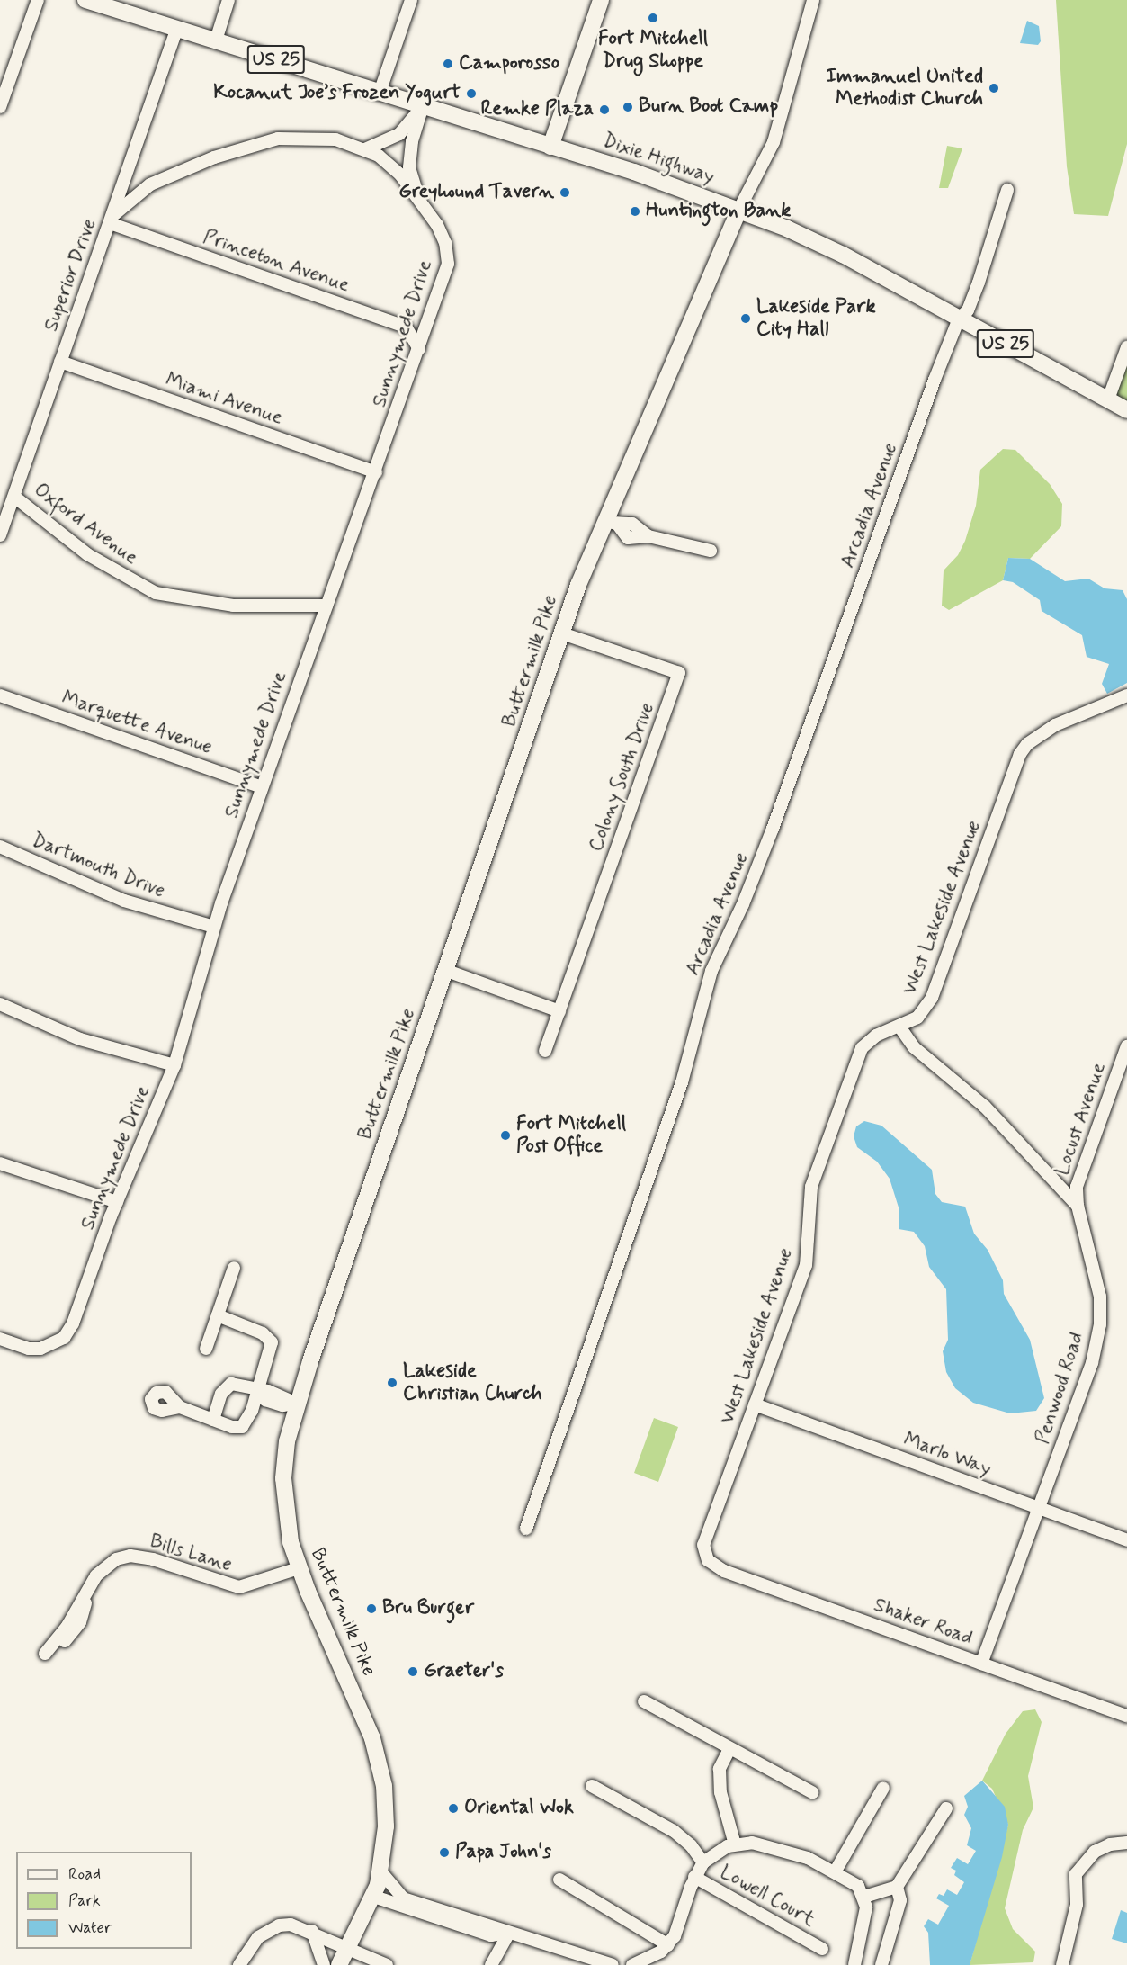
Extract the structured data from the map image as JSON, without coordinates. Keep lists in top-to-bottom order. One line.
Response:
{"streets":{"main road":["US 25","Dixie Highway","Buttermilk Pike"],"street":["Princeton Avenue","Superior Drive","Sunnymede Drive","Miami Avenue","Arcadia Avenue","Oxford Avenue","Marquette Avenue","Colony South Drive","Dartmouth Drive","West Lakeside Avenue","Locust Avenue","Penwood Road","Marlo Way","Bills Lane","Shaker Road","Lowell Court"]},"crossings":[["Dixie Highway","Superior Drive"],["Dixie Highway","Arcadia Avenue"],["Dixie Highway","Buttermilk Pike"],["Princeton Avenue","Superior Drive"],["Princeton Avenue","Sunnymede Drive"],["Superior Drive","Sunnymede Drive"],["Superior Drive","Miami Avenue"],["Superior Drive","Oxford Avenue"],["Sunnymede Drive","Miami Avenue"],["Sunnymede Drive","Oxford Avenue"],["Sunnymede Drive","Marquette Avenue"],["Sunnymede Drive","Dartmouth Drive"],["Buttermilk Pike","Colony South Drive"],["Buttermilk Pike","Bills Lane"],["West Lakeside Avenue","Penwood Road"],["West Lakeside Avenue","Marlo Way"],["West Lakeside Avenue","Shaker Road"],["Locust Avenue","Penwood Road"],["Penwood Road","Marlo Way"],["Penwood Road","Shaker Road"]],"places":["Fort Mitchell Drug Shoppe","Camporosso","Immanuel United Methodist Church","Kocanut Joe’s Frozen Yogurt","Burn Boot Camp","Remke Plaza","Greyhound Tavern","Huntington Bank","Lakeside Park City Hall","Fort Mitchell Post Office","Lakeside Christian Church","Bru Burger","Graeter's","Oriental Wok","Papa John's"],"legend":["Road","Park","Water"]}
